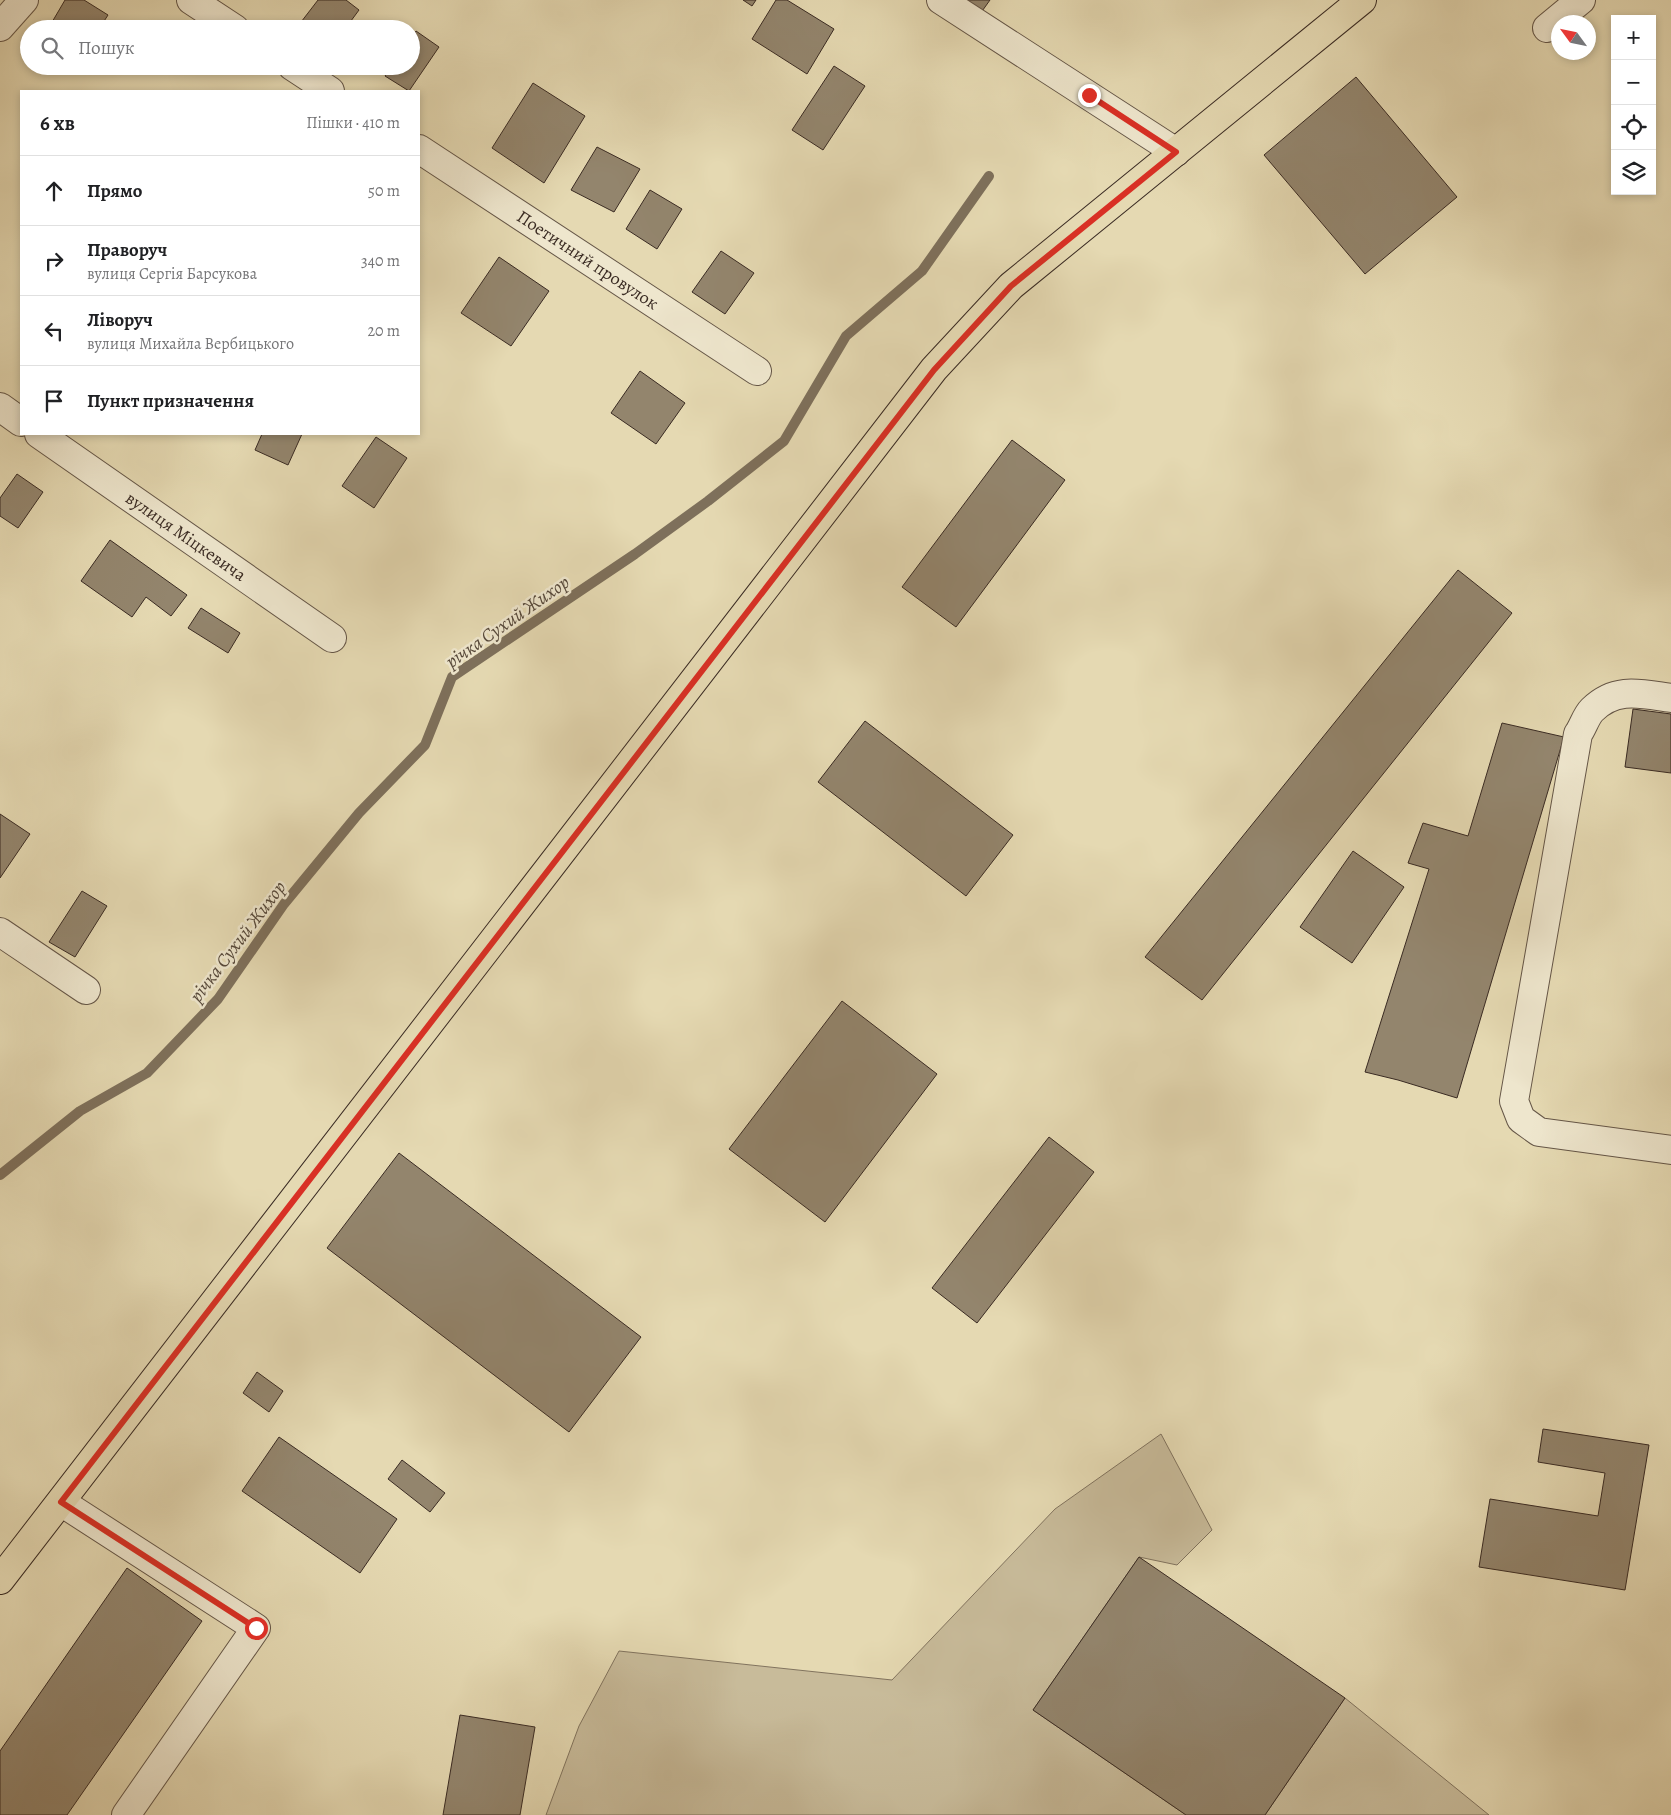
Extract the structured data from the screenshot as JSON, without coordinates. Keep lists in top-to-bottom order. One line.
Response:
{"streets":{"street":["Поетичний провулок","вулиця Міцкевича"]},"water":["річка Сухий Жихор"],"north":"top left","page":{"map_buttons":["+","−"],"search":"Пошук","heading":["6 хв","Пішки · 410 m"],"list":[["Прямо","50 m"],["Праворуч","вулиця Сергія Барсукова","340 m"],["Ліворуч","вулиця Михайла Вербицького","20 m"],"Пункт призначення"]}}
